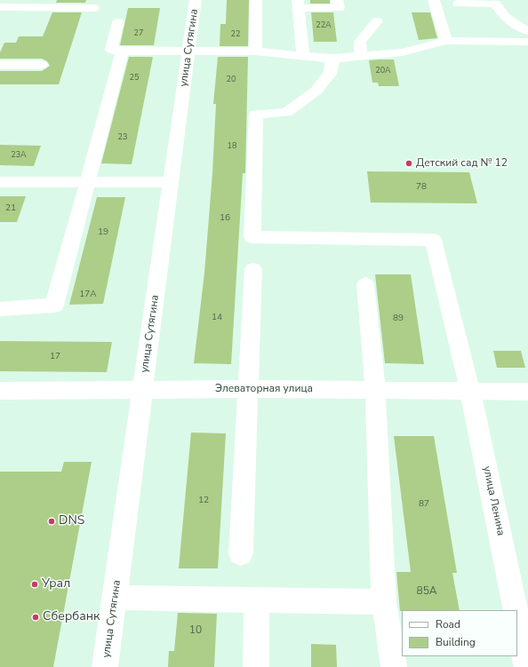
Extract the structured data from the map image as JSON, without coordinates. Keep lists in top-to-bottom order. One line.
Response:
{"streets":{"street":["улица Сутягина","Элеваторная улица","улица Ленина"]},"crossings":[["улица Сутягина","Элеваторная улица"],["Элеваторная улица","улица Ленина"]],"places":["Детский сад № 12","DNS","Урал","Сбербанк"],"house_numbers":["22А","27","22","20А","25","20","23","18","23А","78","21","16","19","17А","14","89","17","12","87","85А","10"],"legend":["Road","Building"]}
